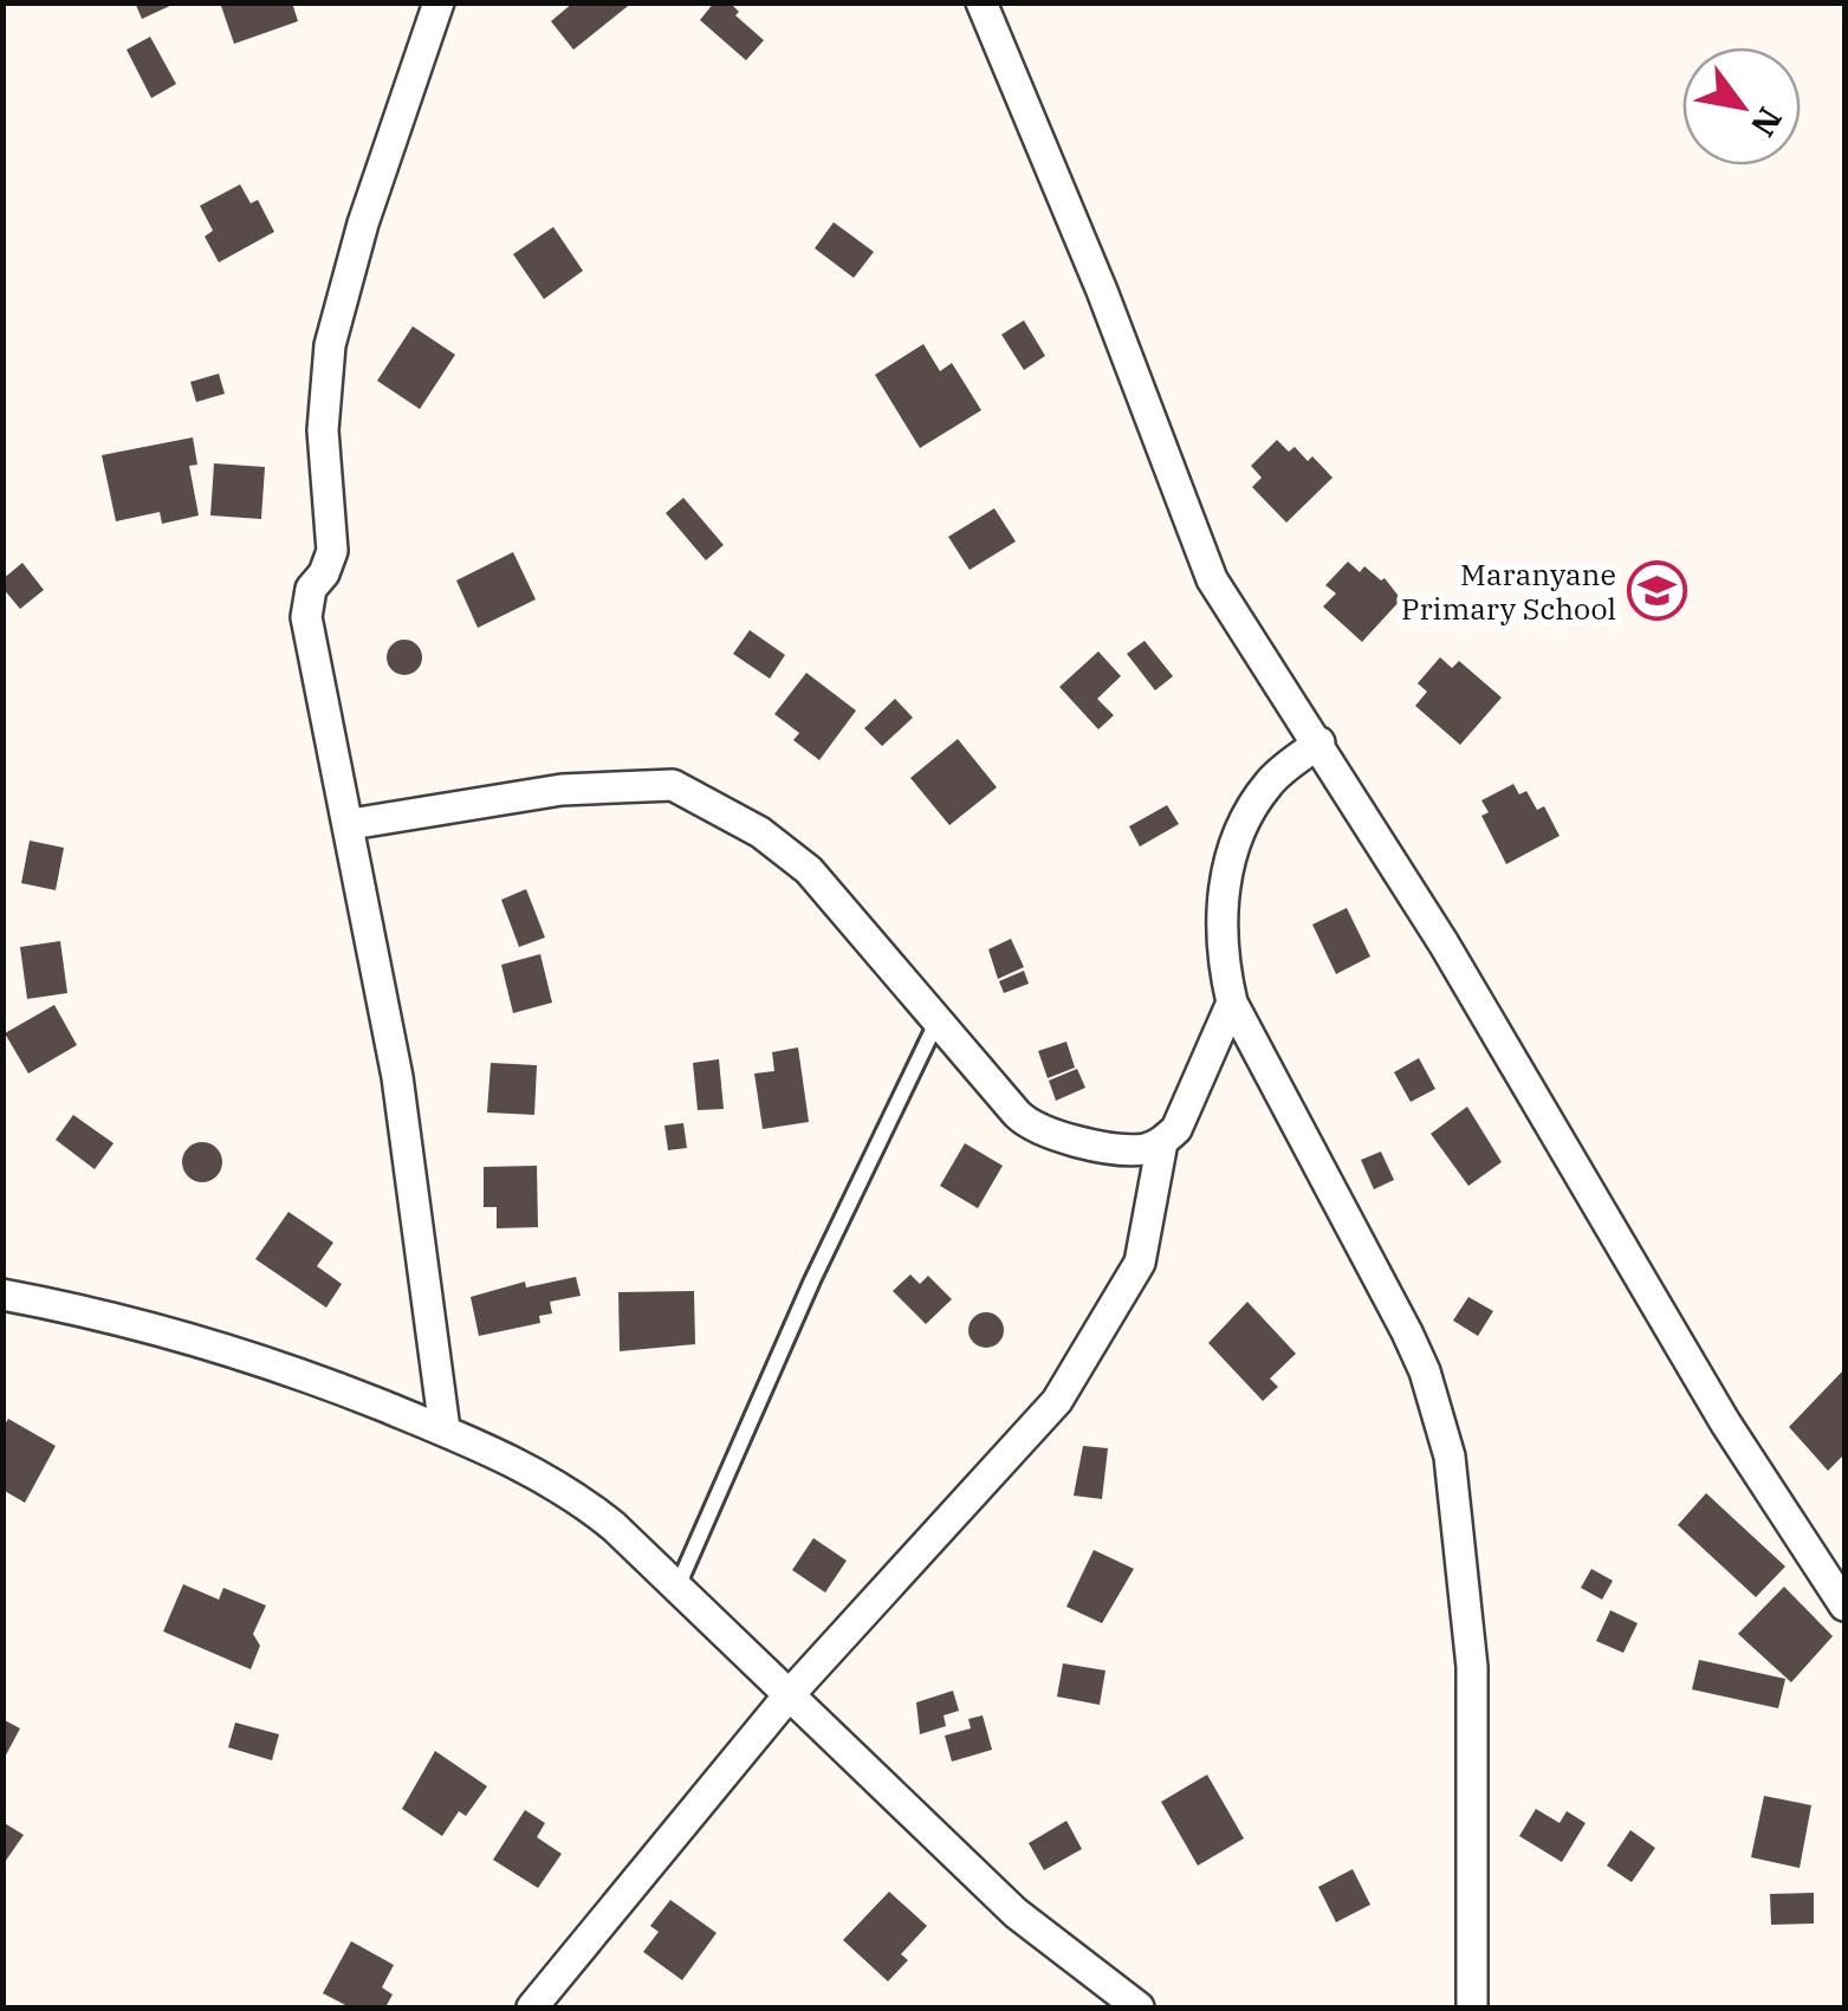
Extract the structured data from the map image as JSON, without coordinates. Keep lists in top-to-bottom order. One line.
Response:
{"places":{"school or university":["Maranyane Primary School"]},"north":"bottom right"}
